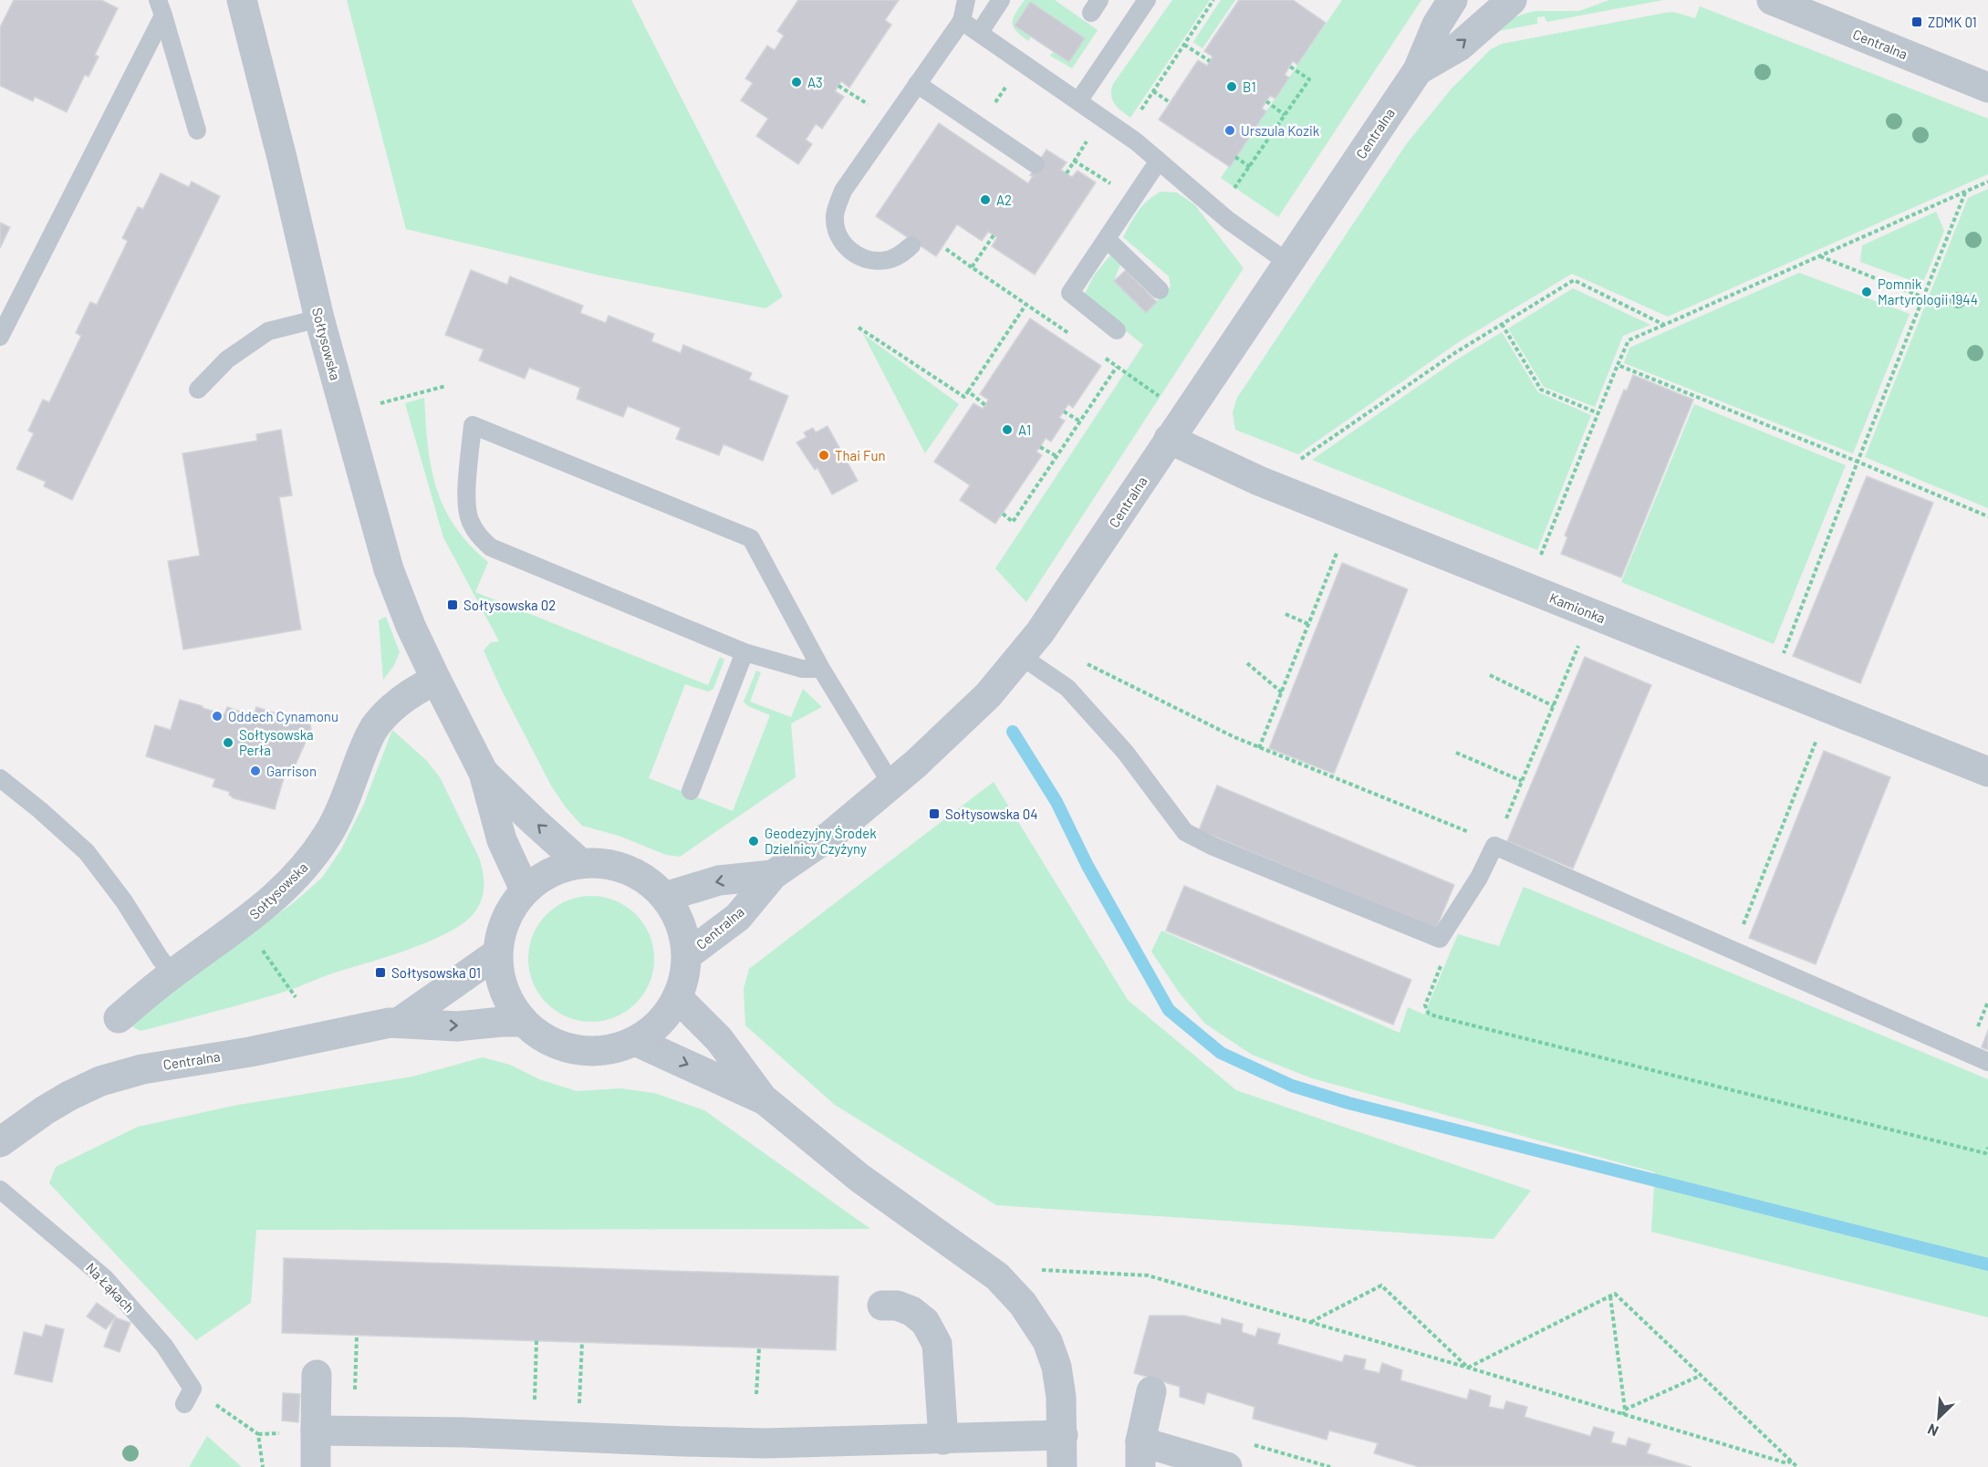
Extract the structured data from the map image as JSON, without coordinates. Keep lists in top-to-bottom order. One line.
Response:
{"streets":{"street":["Centralna","Sołtysowska","Kamionka"],"lane":["Na Łąkach"]},"crossings":[["Centralna","Sołtysowska"],["Centralna","Kamionka"]],"places":{"transit":["ZDMK 01","Sołtysowska 02","Sołtysowska 04","Sołtysowska 01"],"other":["A3","B1","Urszula Kozik","A2","Pomnik Martyrologii 1944","A1","Thai Fun","Oddech Cynamonu","Sołtysowska Perła","Garrison","Geodezyjny Środek Dzielnicy Czyżyny"]},"north":"bottom left"}
